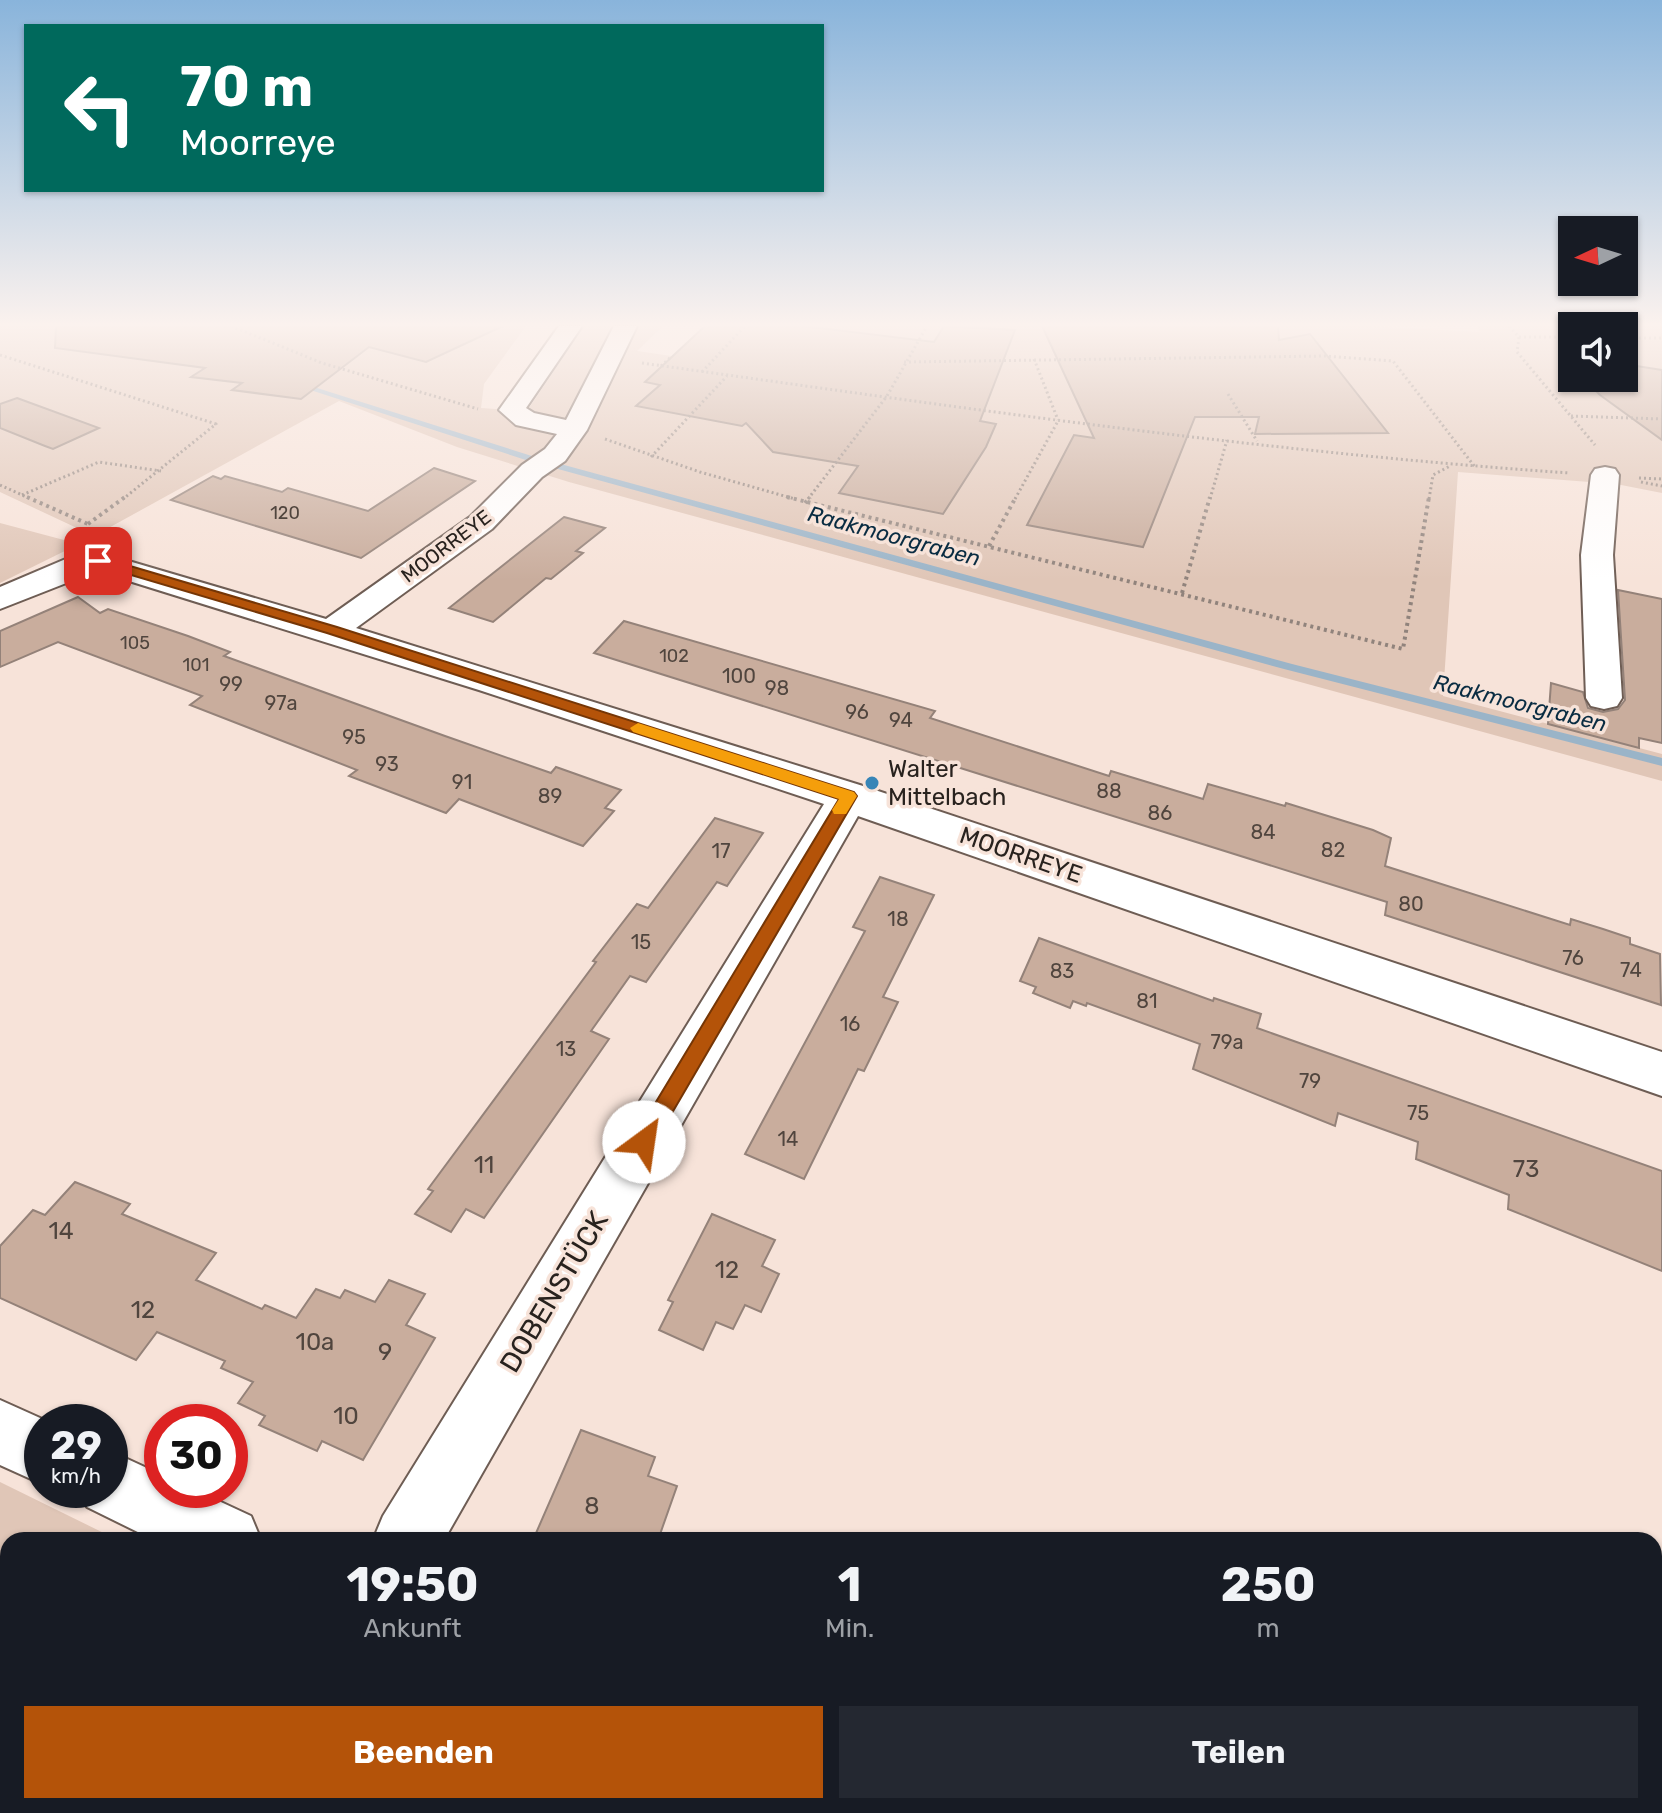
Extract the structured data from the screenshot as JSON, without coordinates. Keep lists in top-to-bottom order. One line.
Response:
{"streets":{"street":["MOORREYE","DOBENSTÜCK"]},"crossings":[["MOORREYE","DOBENSTÜCK"]],"water":["Raakmoorgraben"],"places":["Walter Mittelbach"],"house_numbers":["120","105","102","101","100","99","98","97a","96","94","95","93","91","88","89","86","84","82","17","80","18","15","76","74","83","81","16","79a","13","79","75","14","11","73","14","12","12","10a","9","10","8"],"north":"left","page":{"turn":["70 m","Moorreye"],"speed":"29 km/h","limit":"30","eta":["19:50","Ankunft","1","Min.","250","m"],"buttons":["Beenden","Teilen"]}}
